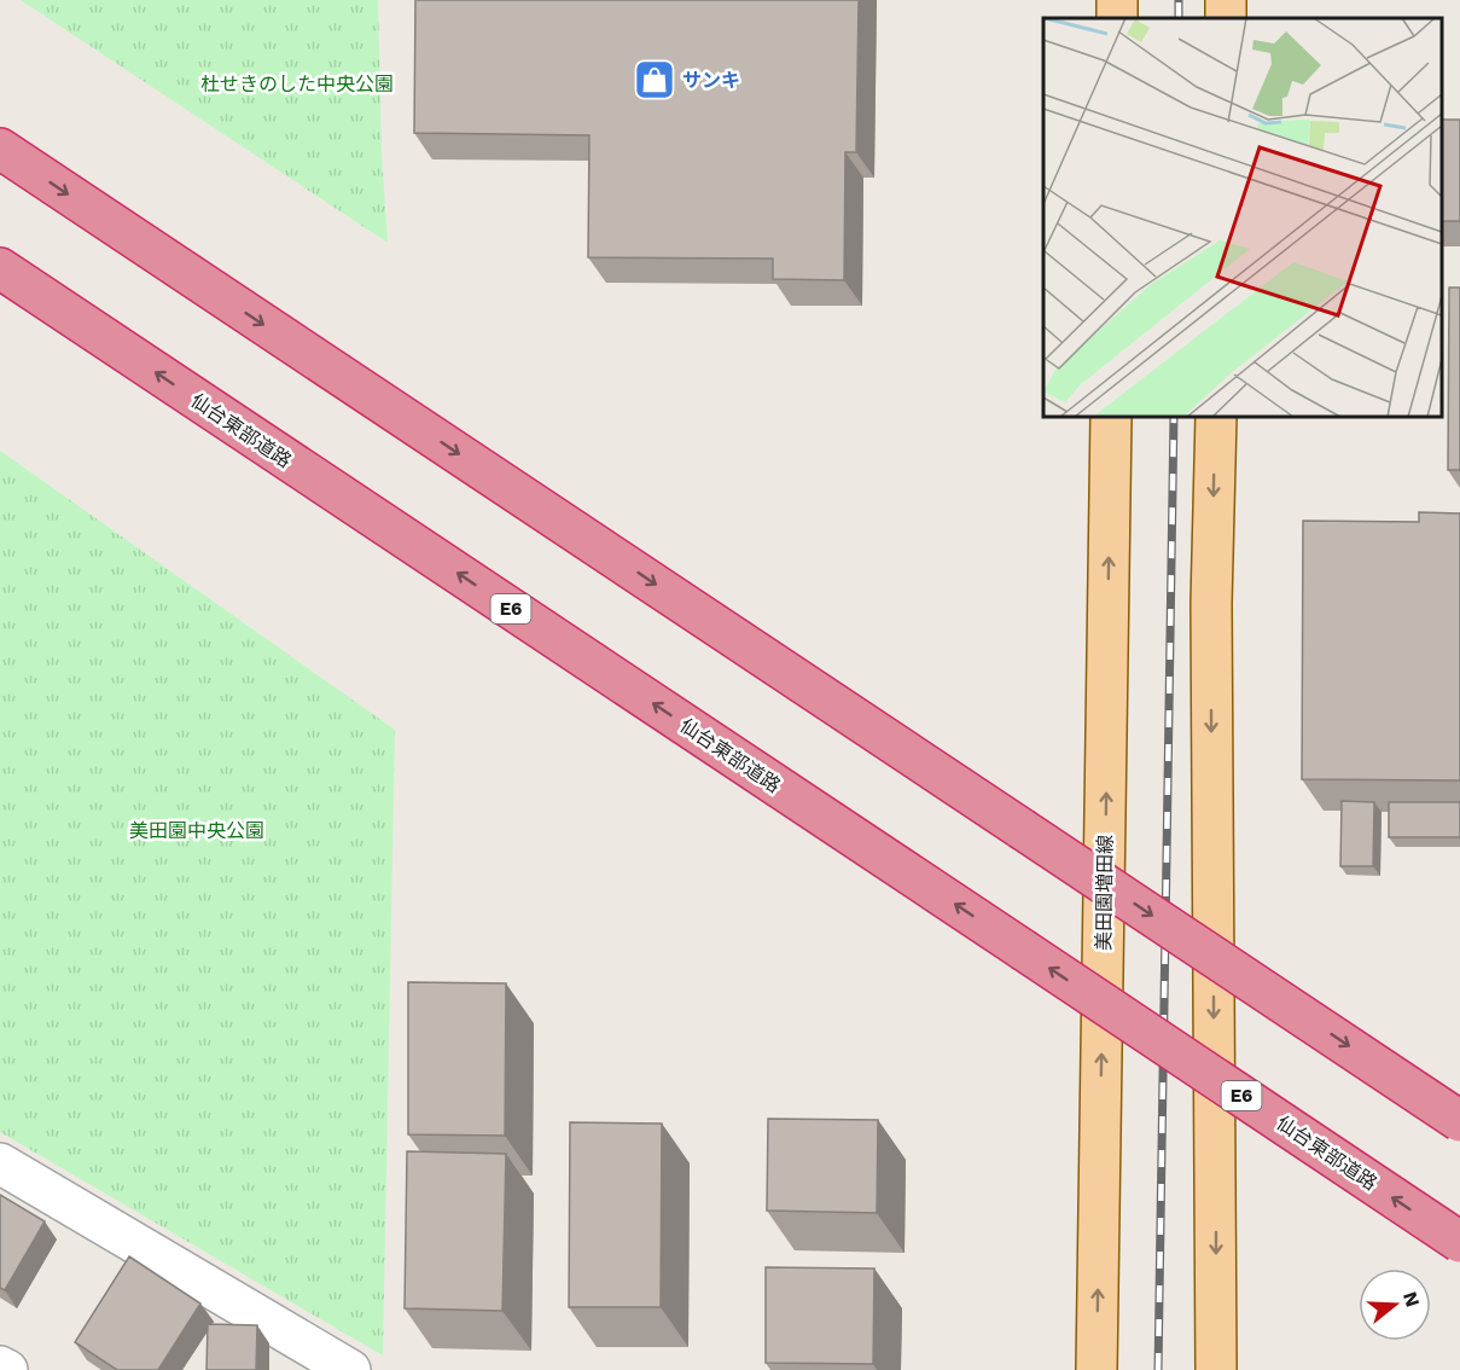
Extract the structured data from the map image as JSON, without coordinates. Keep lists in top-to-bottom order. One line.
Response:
{"streets":{"highway":["仙台東部道路","E6"],"main road":["美田園増田線"]},"parks":["杜せきのした中央公園","美田園中央公園"],"places":{"shop":["サンキ"]},"north":"right"}
